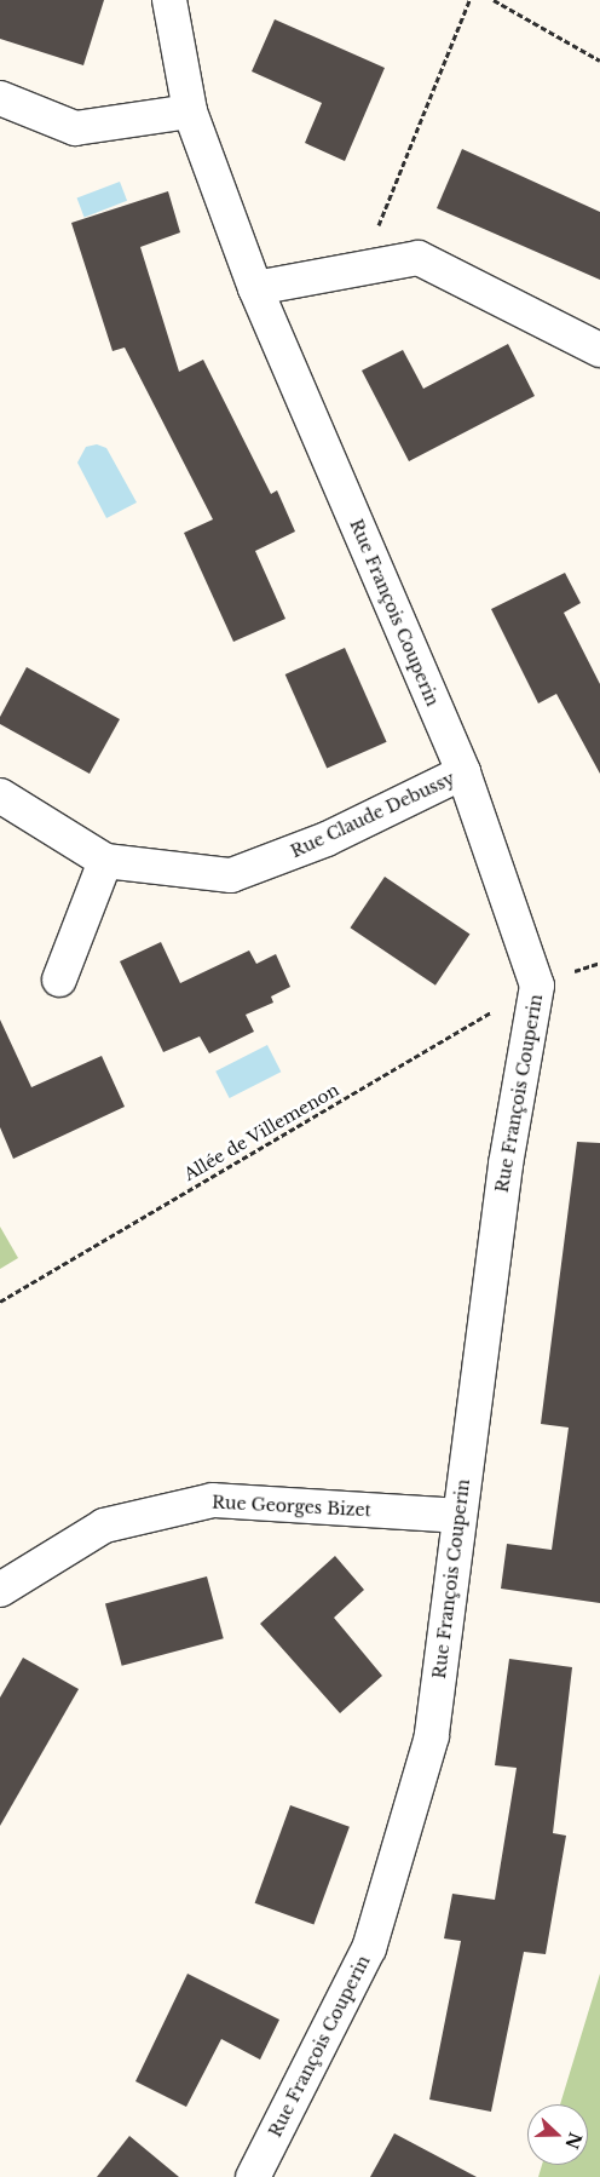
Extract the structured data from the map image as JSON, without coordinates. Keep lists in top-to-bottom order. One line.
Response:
{"streets":{"street":["Rue François Couperin","Rue Claude Debussy","Rue Georges Bizet"],"path":["Allée de Villemenon"]},"crossings":[["Rue François Couperin","Rue Claude Debussy"],["Rue François Couperin","Allée de Villemenon"],["Rue François Couperin","Rue Georges Bizet"]],"north":"right"}
